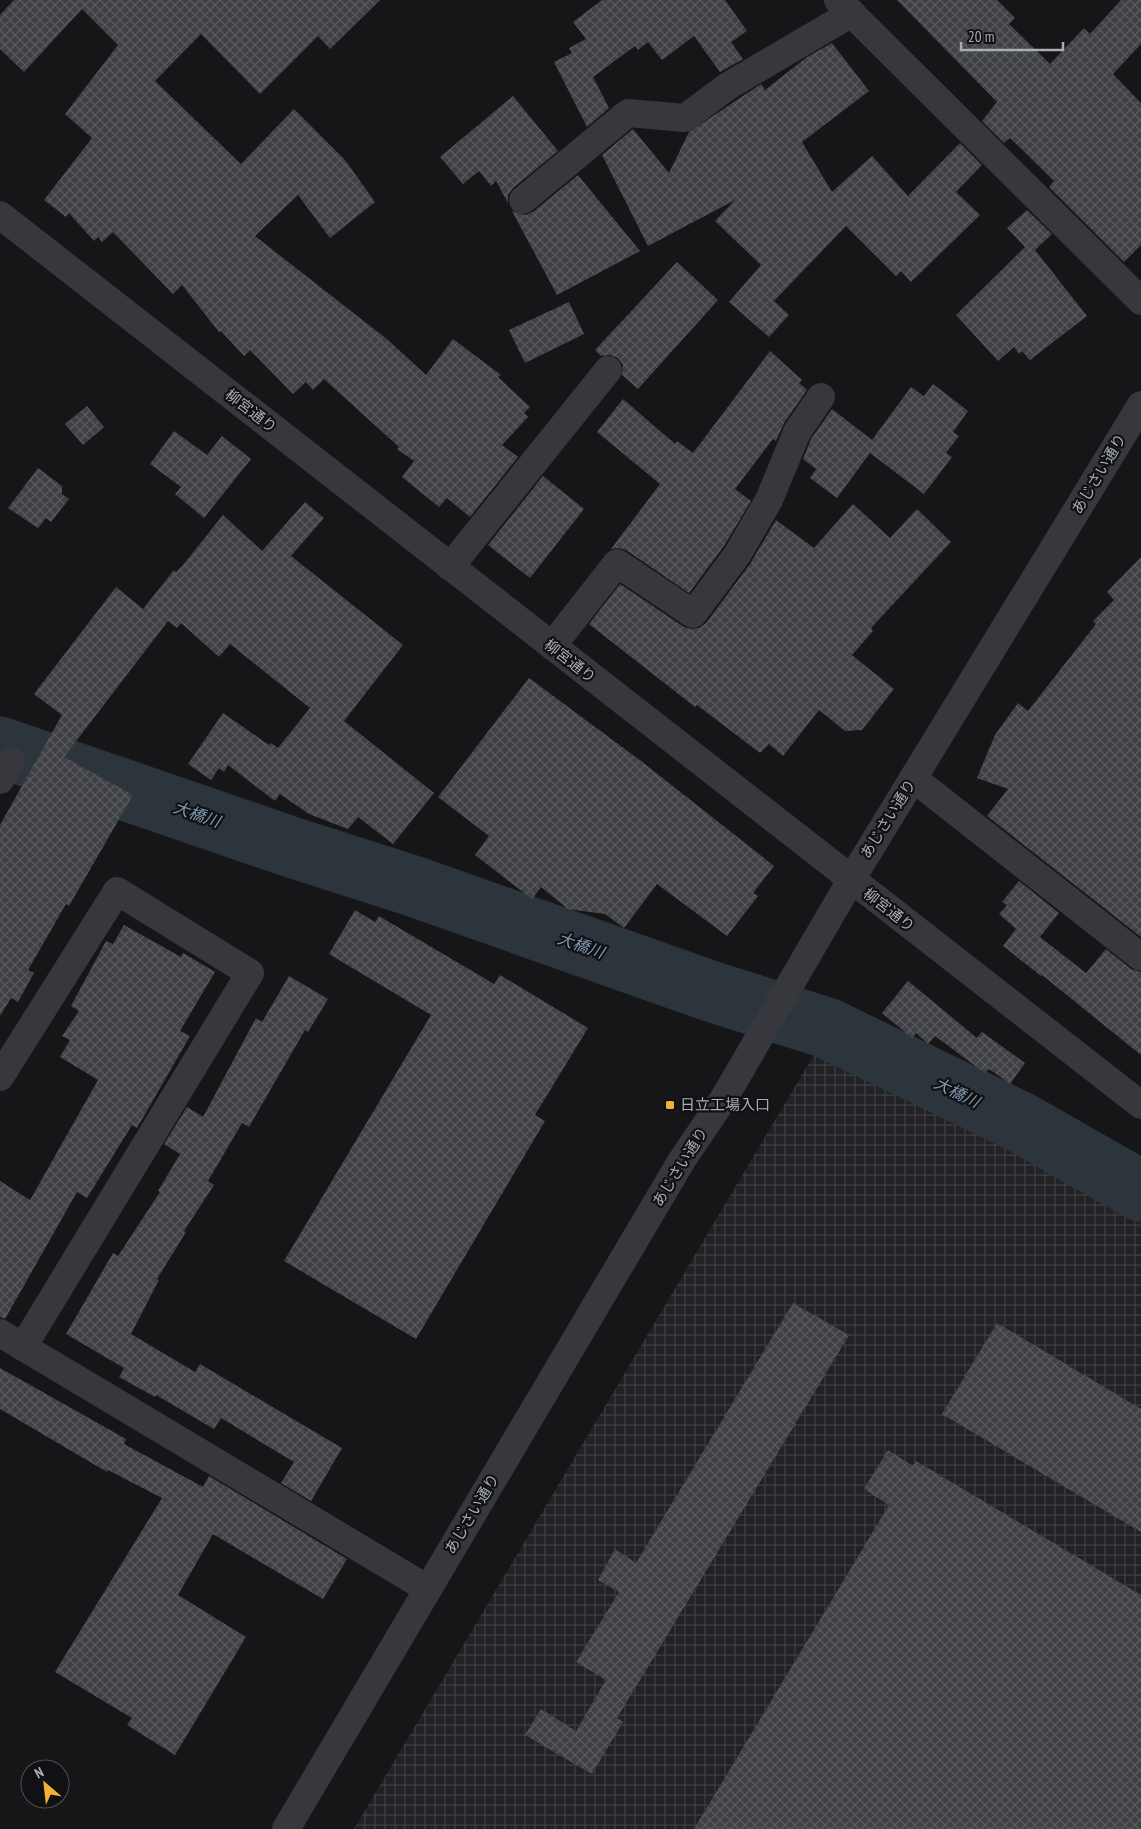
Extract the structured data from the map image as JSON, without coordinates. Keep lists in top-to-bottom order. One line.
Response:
{"streets":{"street":["柳宮通り","あじさい通り"]},"crossings":[["柳宮通り","あじさい通り"]],"water":["大橋川"],"places":{"transit":["日立工場入口"]},"scale_bar":"20 m","north":"top left"}
